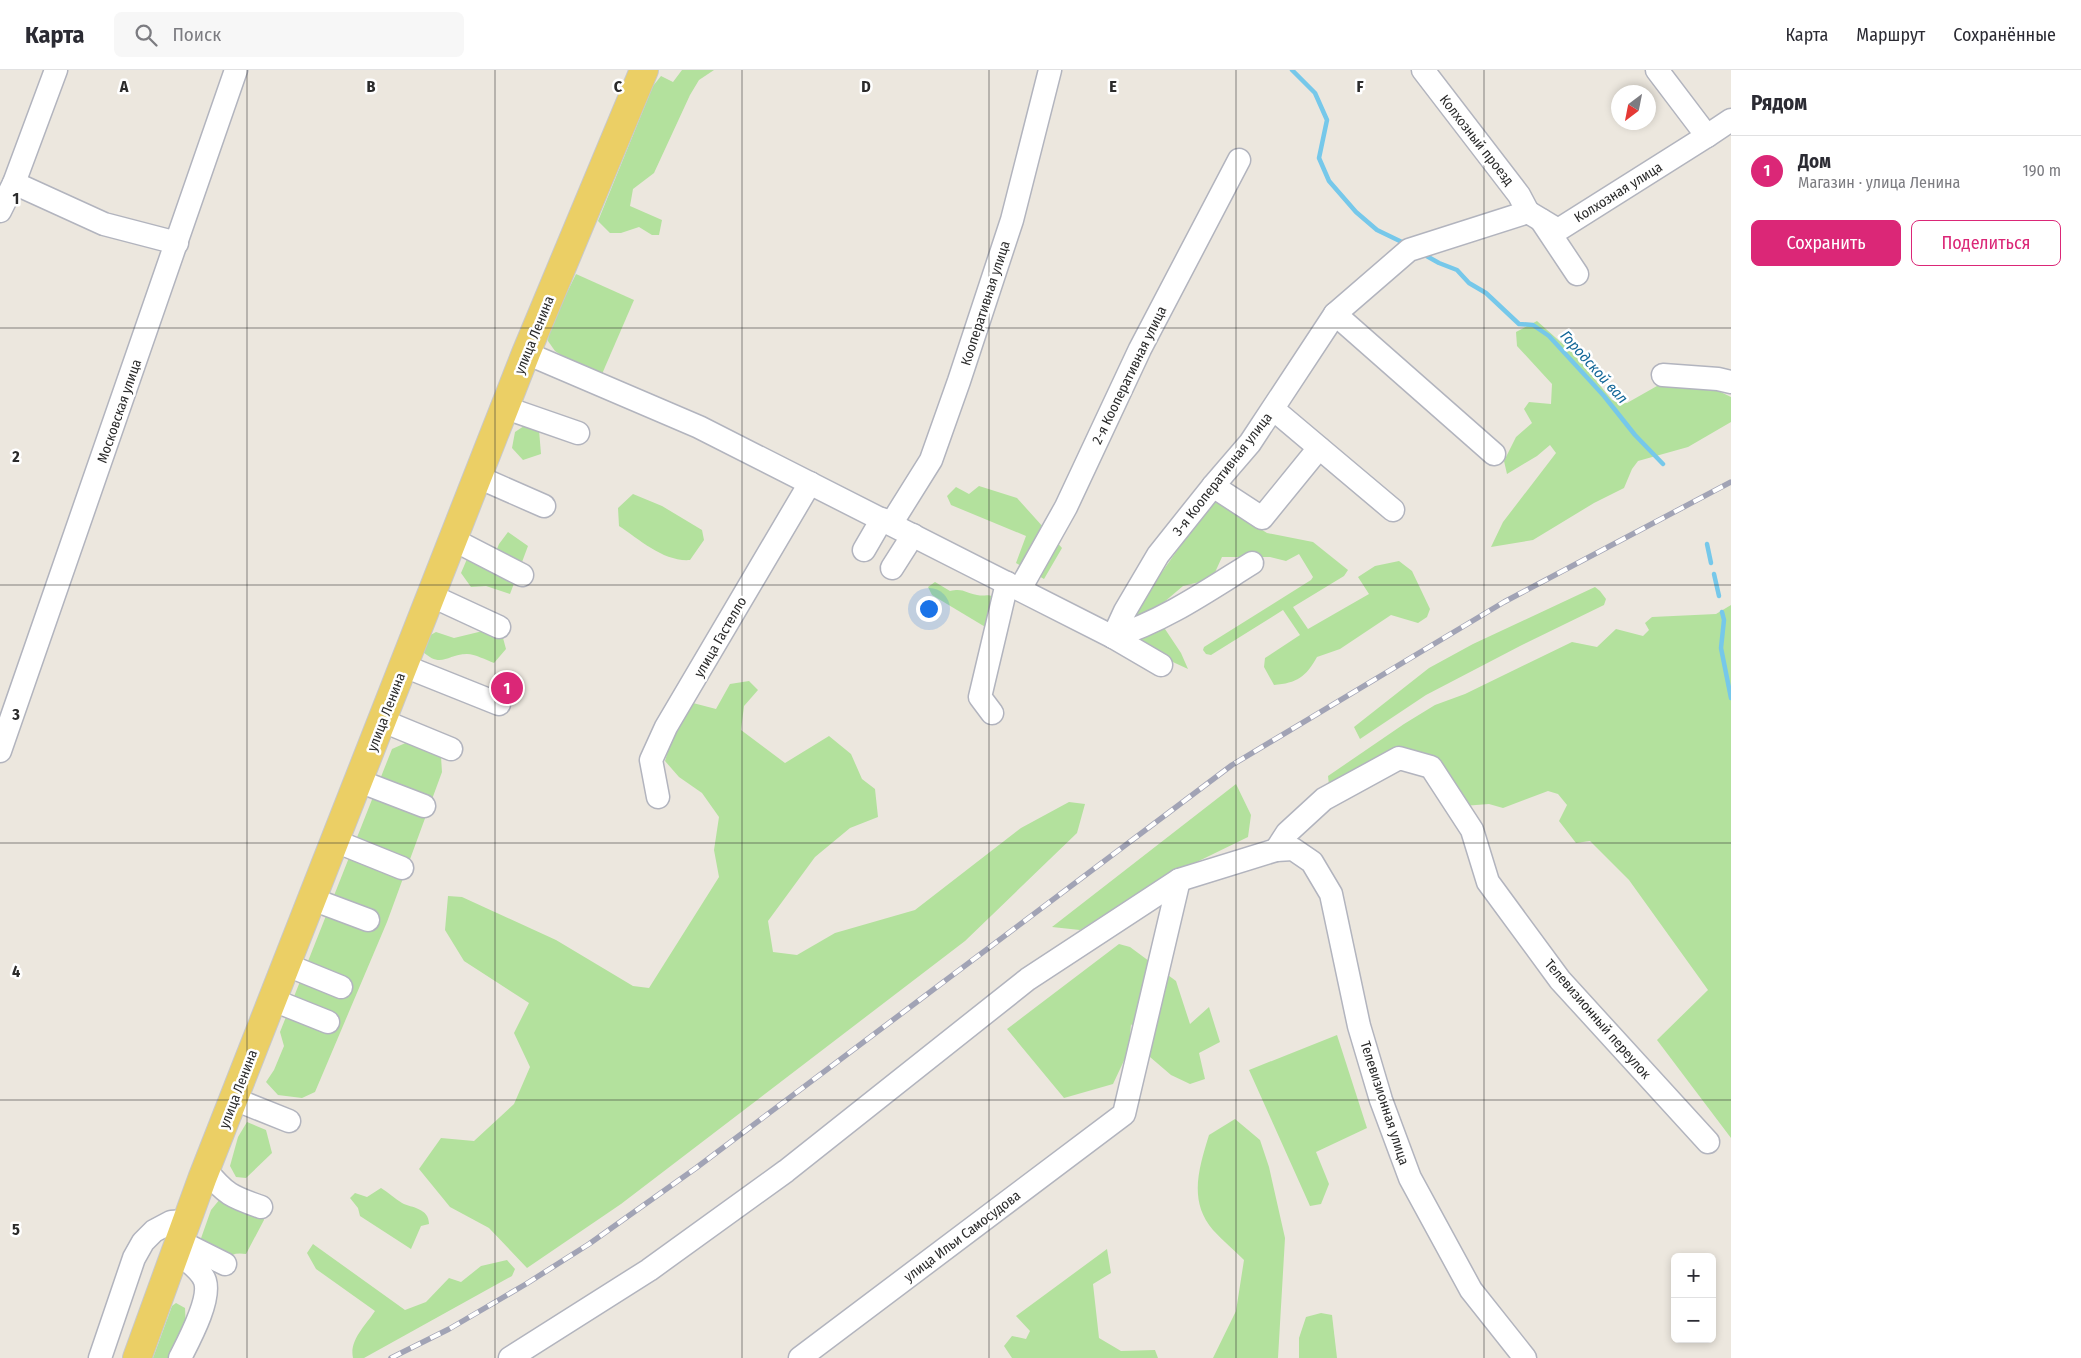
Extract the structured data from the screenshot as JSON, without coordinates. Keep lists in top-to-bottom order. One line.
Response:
{"streets":{"main road":["улица Ленина"],"street":["Колхозный проезд","Колхозная улица","Кооперативная улица","2-я Кооперативная улица","Московская улица","3-я Кооперативная улица","улица Гастелло","Телевизионный переулок","Телевизионная улица","улица Ильи Самосудова"]},"crossings":[["Колхозный проезд","Колхозная улица"],["Колхозный проезд","3-я Кооперативная улица"],["Колхозная улица","3-я Кооперативная улица"],["Телевизионный переулок","Телевизионная улица"]],"water":["Городской вал"],"north":"bottom left","page":{"header":"Карта","search":"Поиск","nav":["Карта","Маршрут","Сохранённые"],"heading":"Рядом","list":[{"mark":"1","name":"Дом","note":"Магазин · улица Ленина","value":"190 m"}],"buttons":["Сохранить","Поделиться"],"pins":"1","map_buttons":["+","−"]},"grid":{"columns":["A","B","C","D","E","F"],"rows":["1","2","3","4","5"]}}
